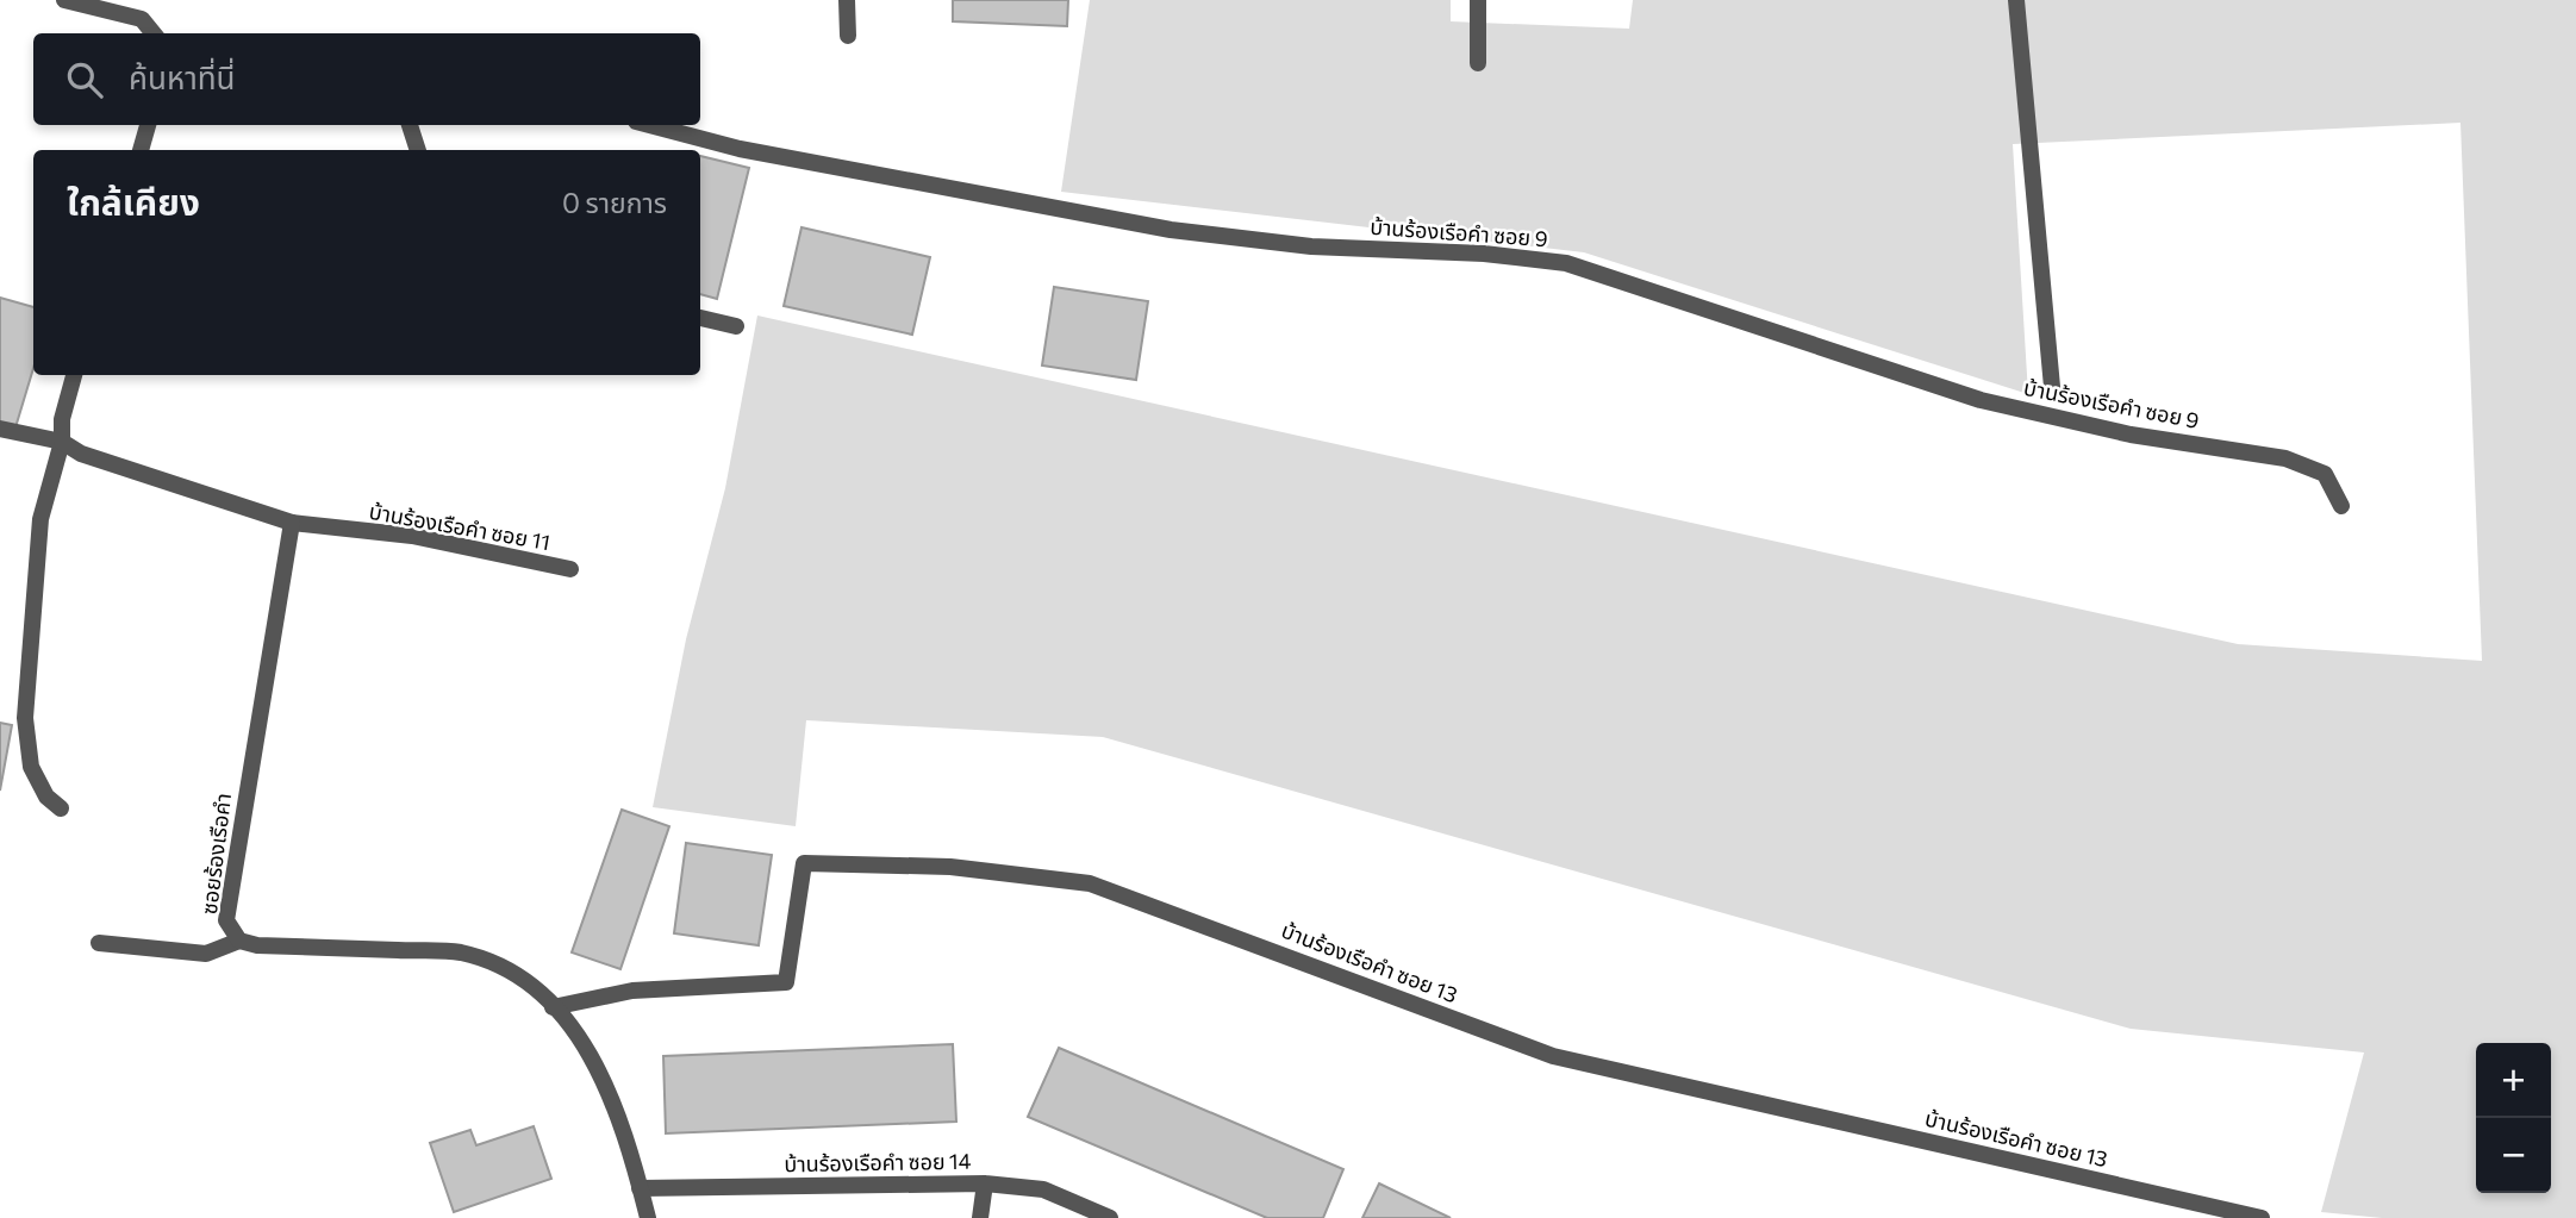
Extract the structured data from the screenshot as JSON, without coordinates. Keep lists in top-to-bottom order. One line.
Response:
{"streets":{"street":["บ้านร้องเรือคำ ซอย 9","บ้านร้องเรือคำ ซอย 11","ซอยร้องเรือคำ","บ้านร้องเรือคำ ซอย 13","บ้านร้องเรือคำ ซอย 14"]},"crossings":[["บ้านร้องเรือคำ ซอย 11","ซอยร้องเรือคำ"],["ซอยร้องเรือคำ","บ้านร้องเรือคำ ซอย 13"],["ซอยร้องเรือคำ","บ้านร้องเรือคำ ซอย 14"]],"page":{"search":"ค้นหาที่นี่","heading":["ใกล้เคียง","0 รายการ"],"map_buttons":["+","−"]}}
